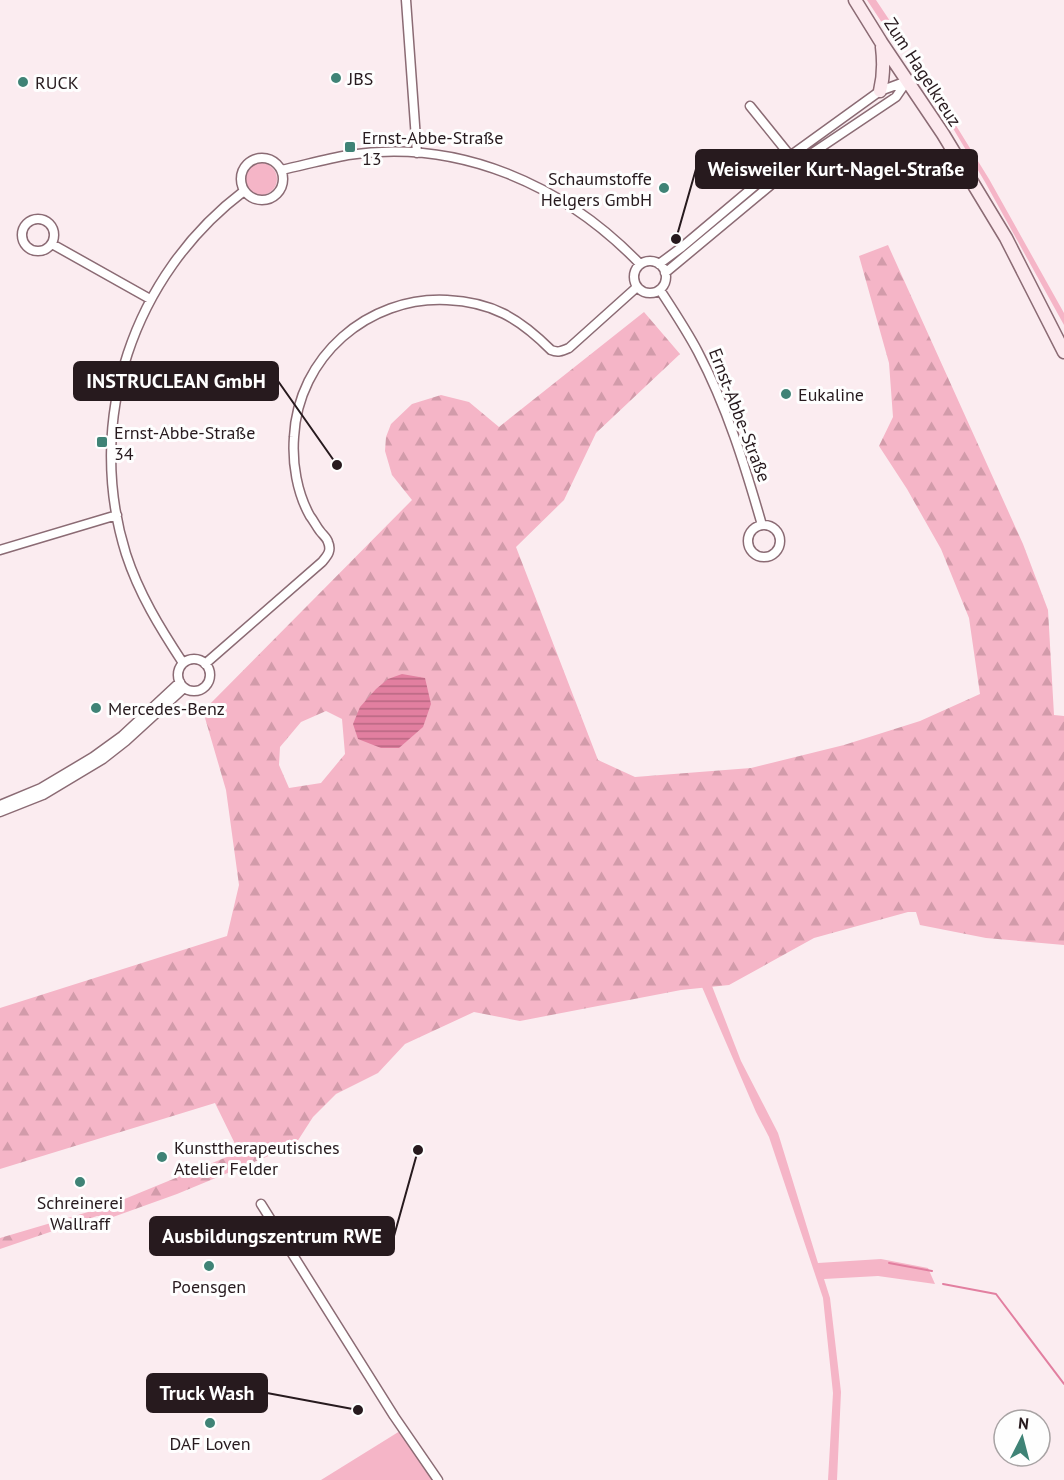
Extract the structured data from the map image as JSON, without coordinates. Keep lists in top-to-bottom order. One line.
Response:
{"streets":{"main road":["Zum Hagelkreuz"],"street":["Ernst-Abbe-Straße"]},"places":{"other":["JBS","RUCK","Schaumstoffe Helgers GmbH","Weisweiler Kurt-Nagel-Straße","Eukaline","INSTRUCLEAN GmbH","Mercedes-Benz","Ausbildungszentrum RWE","Kunsttherapeutisches Atelier Felder","Schreinerei Wallraff","Poensgen","Truck Wash","DAF Loven"],"transit":["Ernst-Abbe-Straße 13","Ernst-Abbe-Straße 34"]},"north":"top"}
